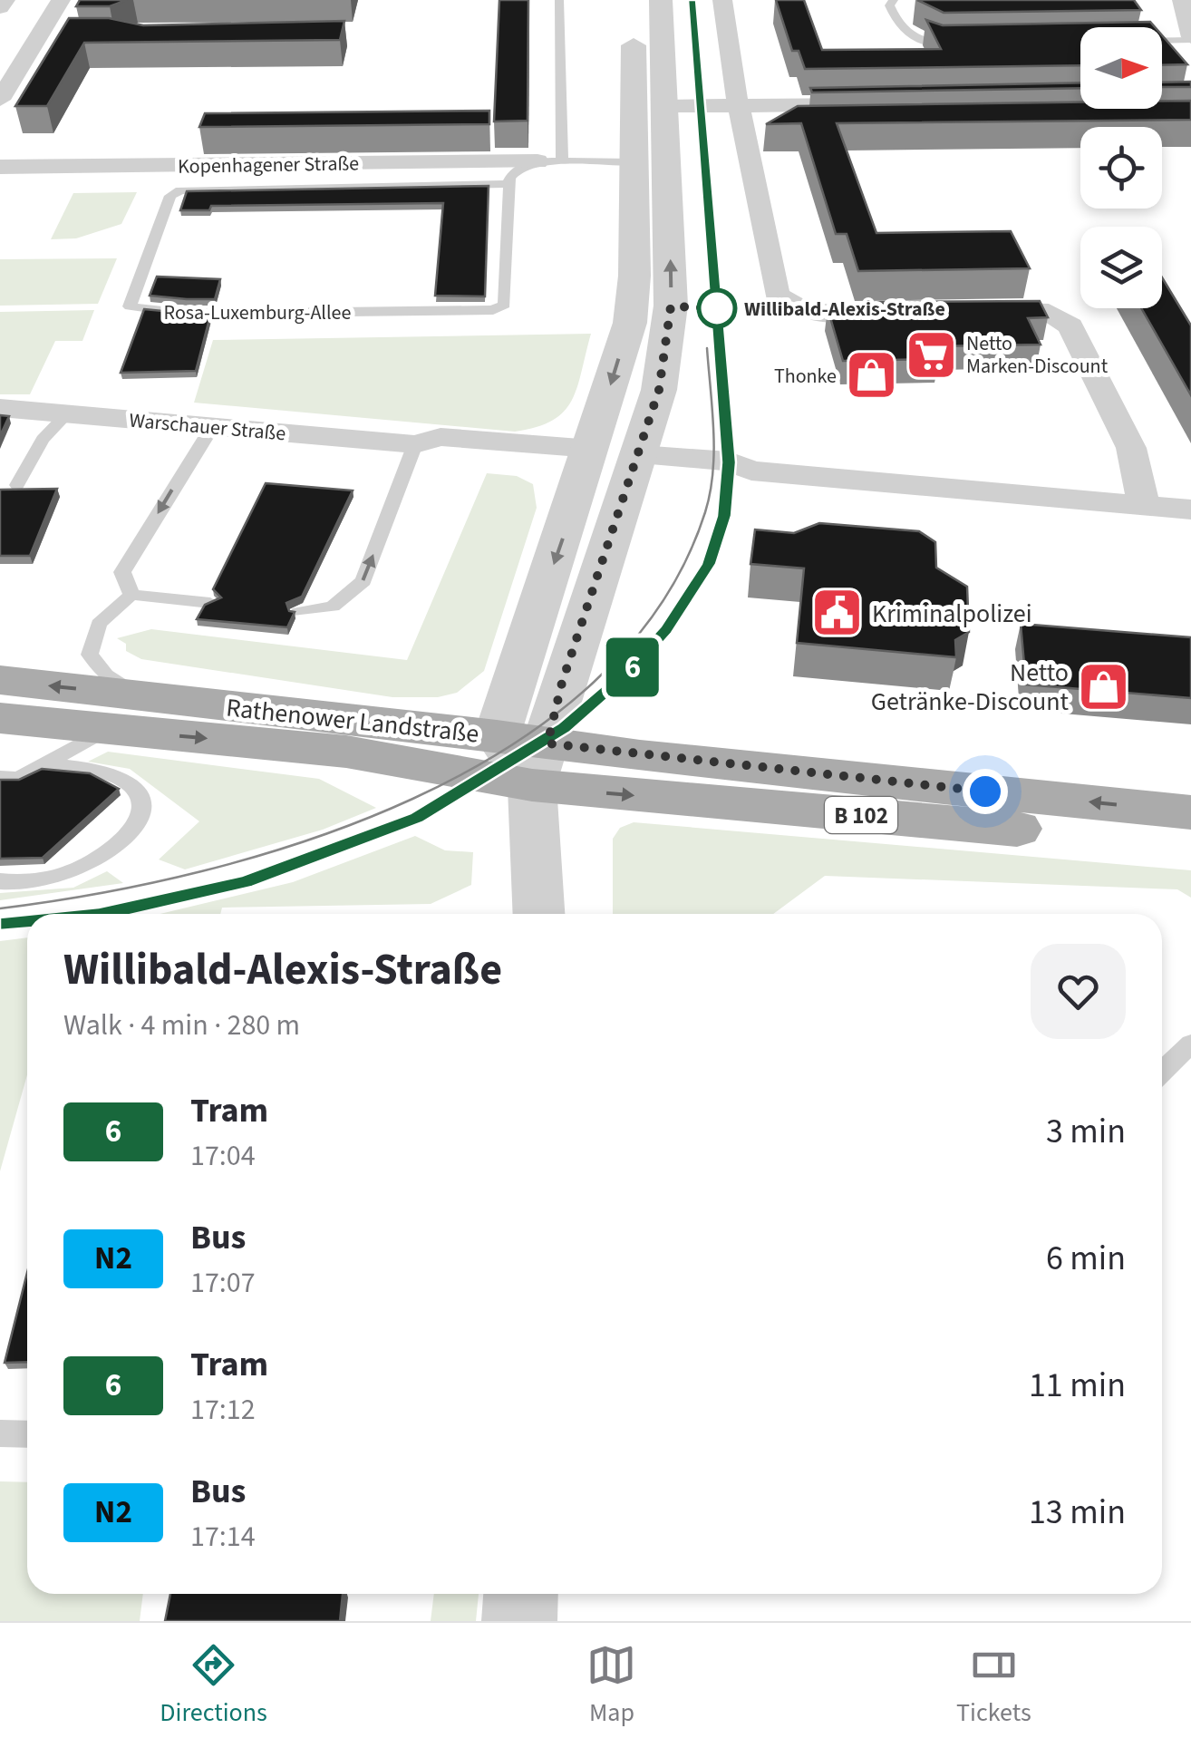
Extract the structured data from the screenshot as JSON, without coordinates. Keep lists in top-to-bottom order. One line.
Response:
{"streets":{"main road":["Rathenower Landstraße","B 102"],"street":["Kopenhagener Straße","Warschauer Straße"],"lane":["Rosa-Luxemburg-Allee"]},"places":{"other":["Willibald-Alexis-Straße"],"supermarket":["Netto Marken-Discount"],"shop":["Thonke","Netto Getränke-Discount"],"public building":["Kriminalpolizei"]},"lines":["tram line 6"],"north":"right","page":{"on_map":"6","heading":["Willibald-Alexis-Straße","Walk · 4 min · 280 m"],"list":[{"mark":"6","name":"Tram","note":"17:04","value":"3 min"},{"mark":"N2","name":"Bus","note":"17:07","value":"6 min"},{"mark":"6","name":"Tram","note":"17:12","value":"11 min"},{"mark":"N2","name":"Bus","note":"17:14","value":"13 min"}],"tabs":["Directions","Map","Tickets"]}}
